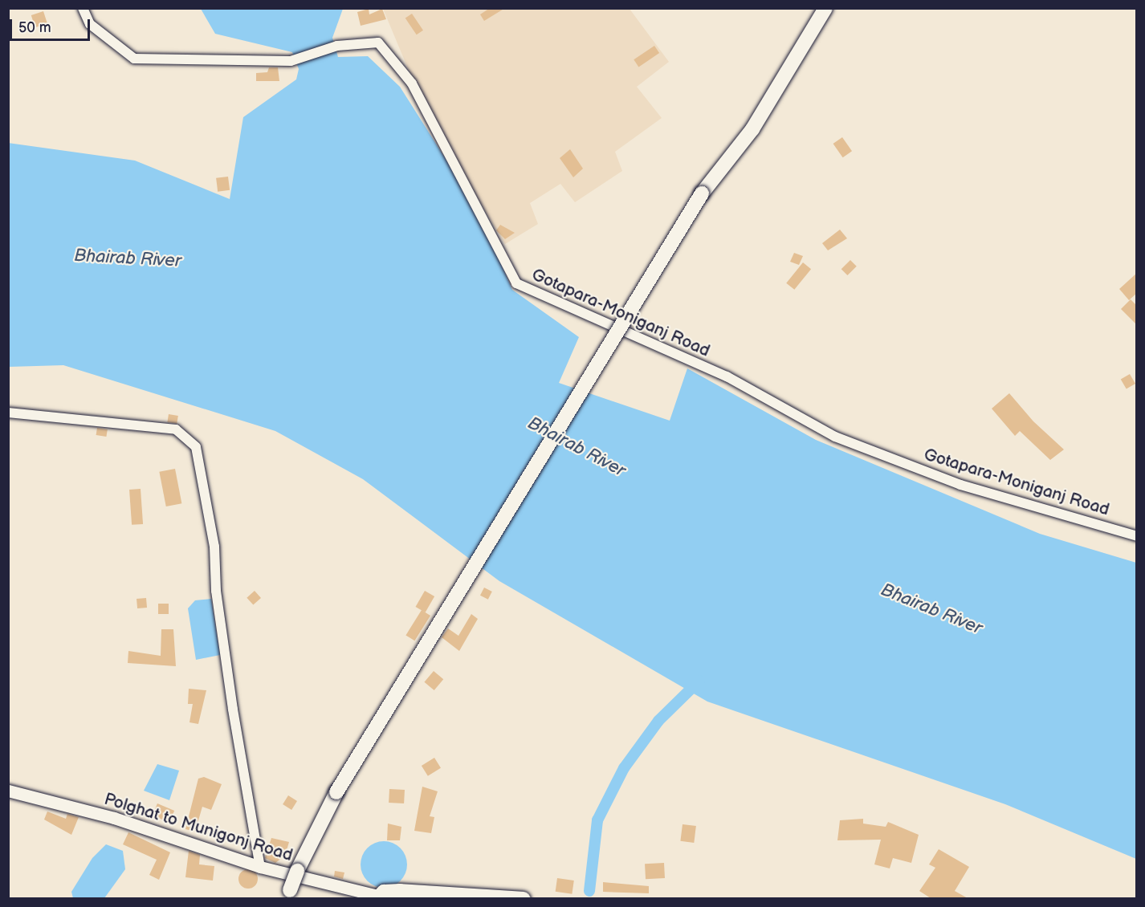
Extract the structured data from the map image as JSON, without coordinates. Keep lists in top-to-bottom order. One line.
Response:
{"streets":{"street":["Gotapara-Moniganj Road","Polghat to Munigonj Road"]},"water":["Bhairab River"],"scale_bar":"50 m"}
